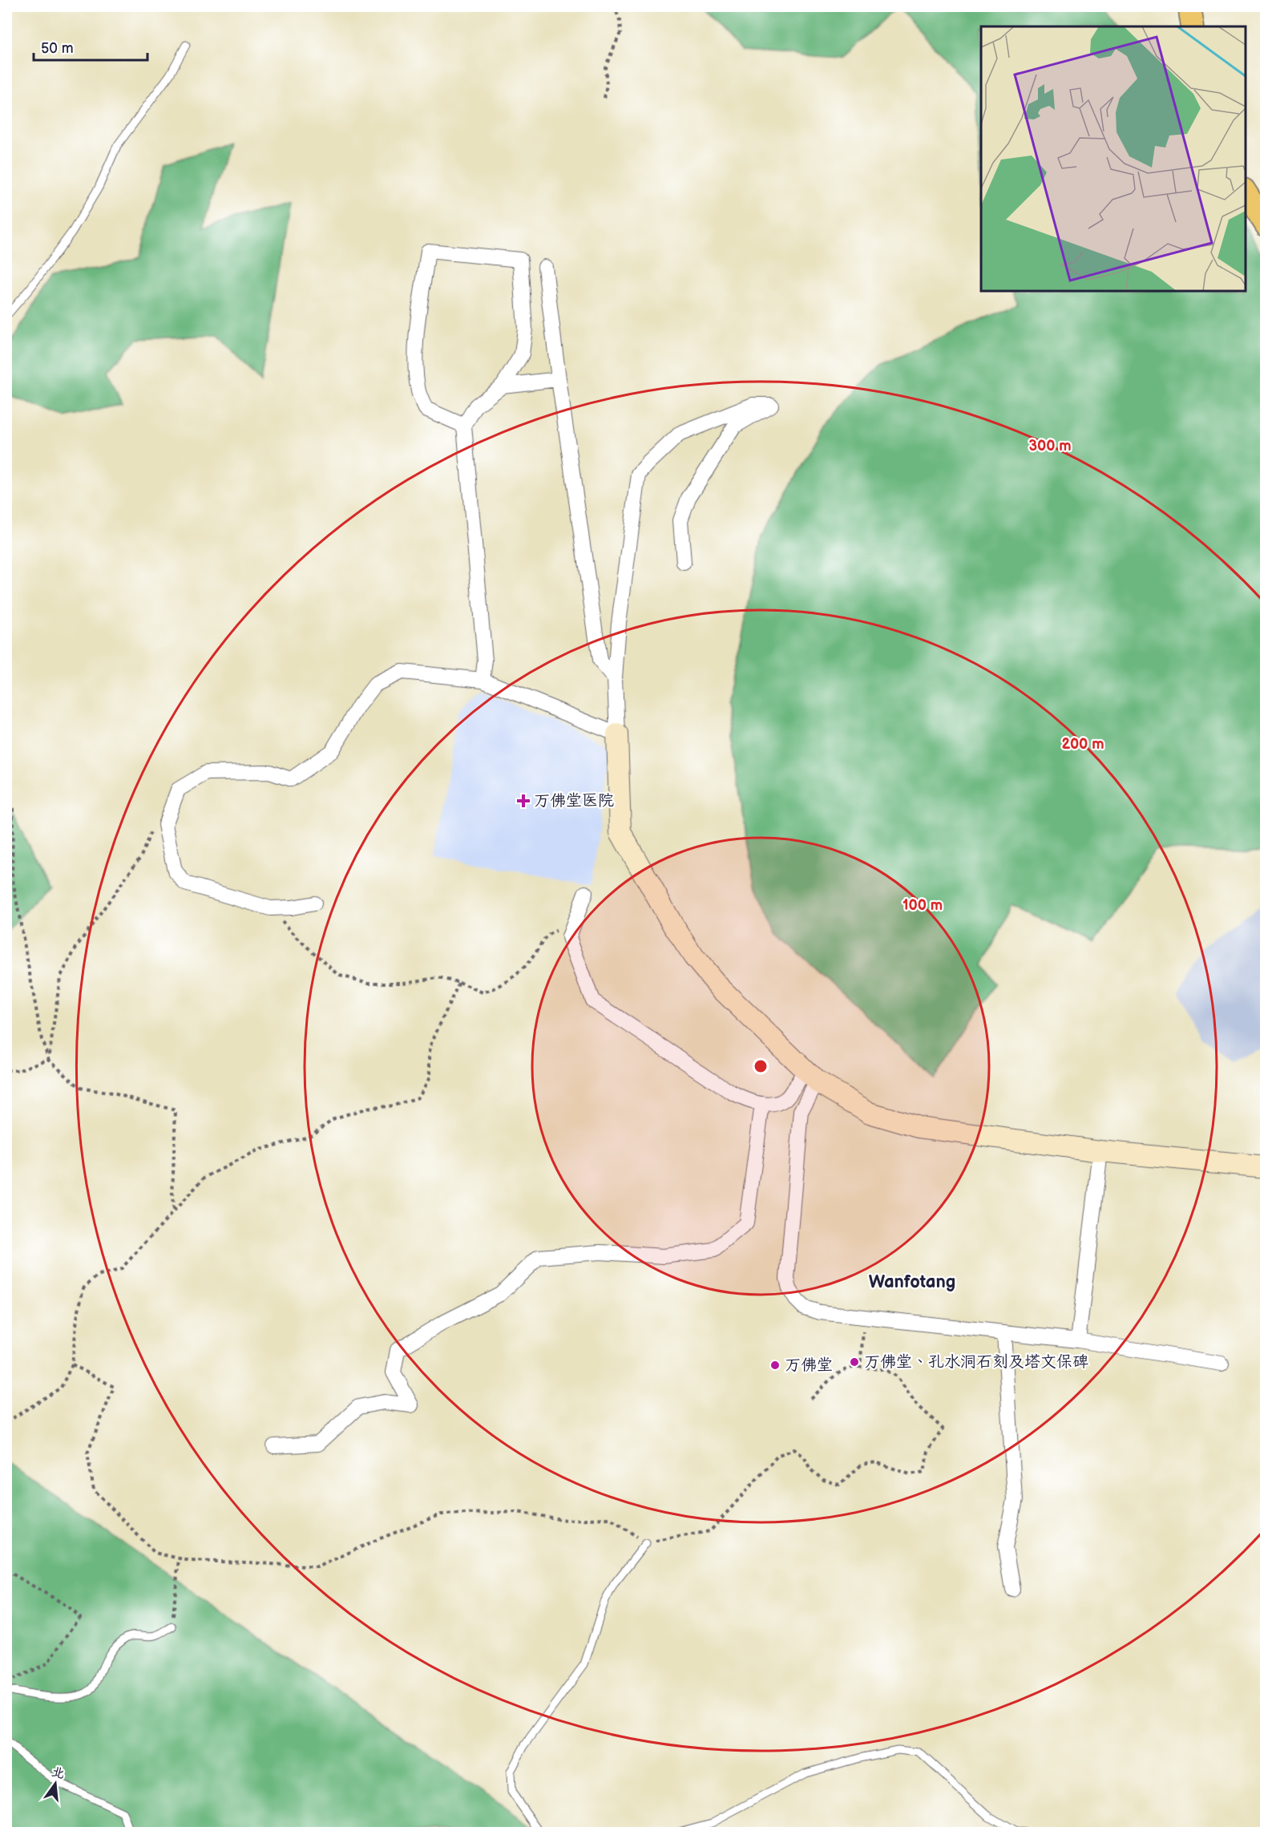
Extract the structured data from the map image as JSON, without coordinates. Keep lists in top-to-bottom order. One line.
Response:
{"districts":["Wanfotang"],"places":{"health":["万佛堂医院"],"other":["万佛堂、孔水洞石刻及塔文保碑","万佛堂"]},"scale_bar":"50 m","north":"top","rings":["300 m","200 m","100 m"]}
